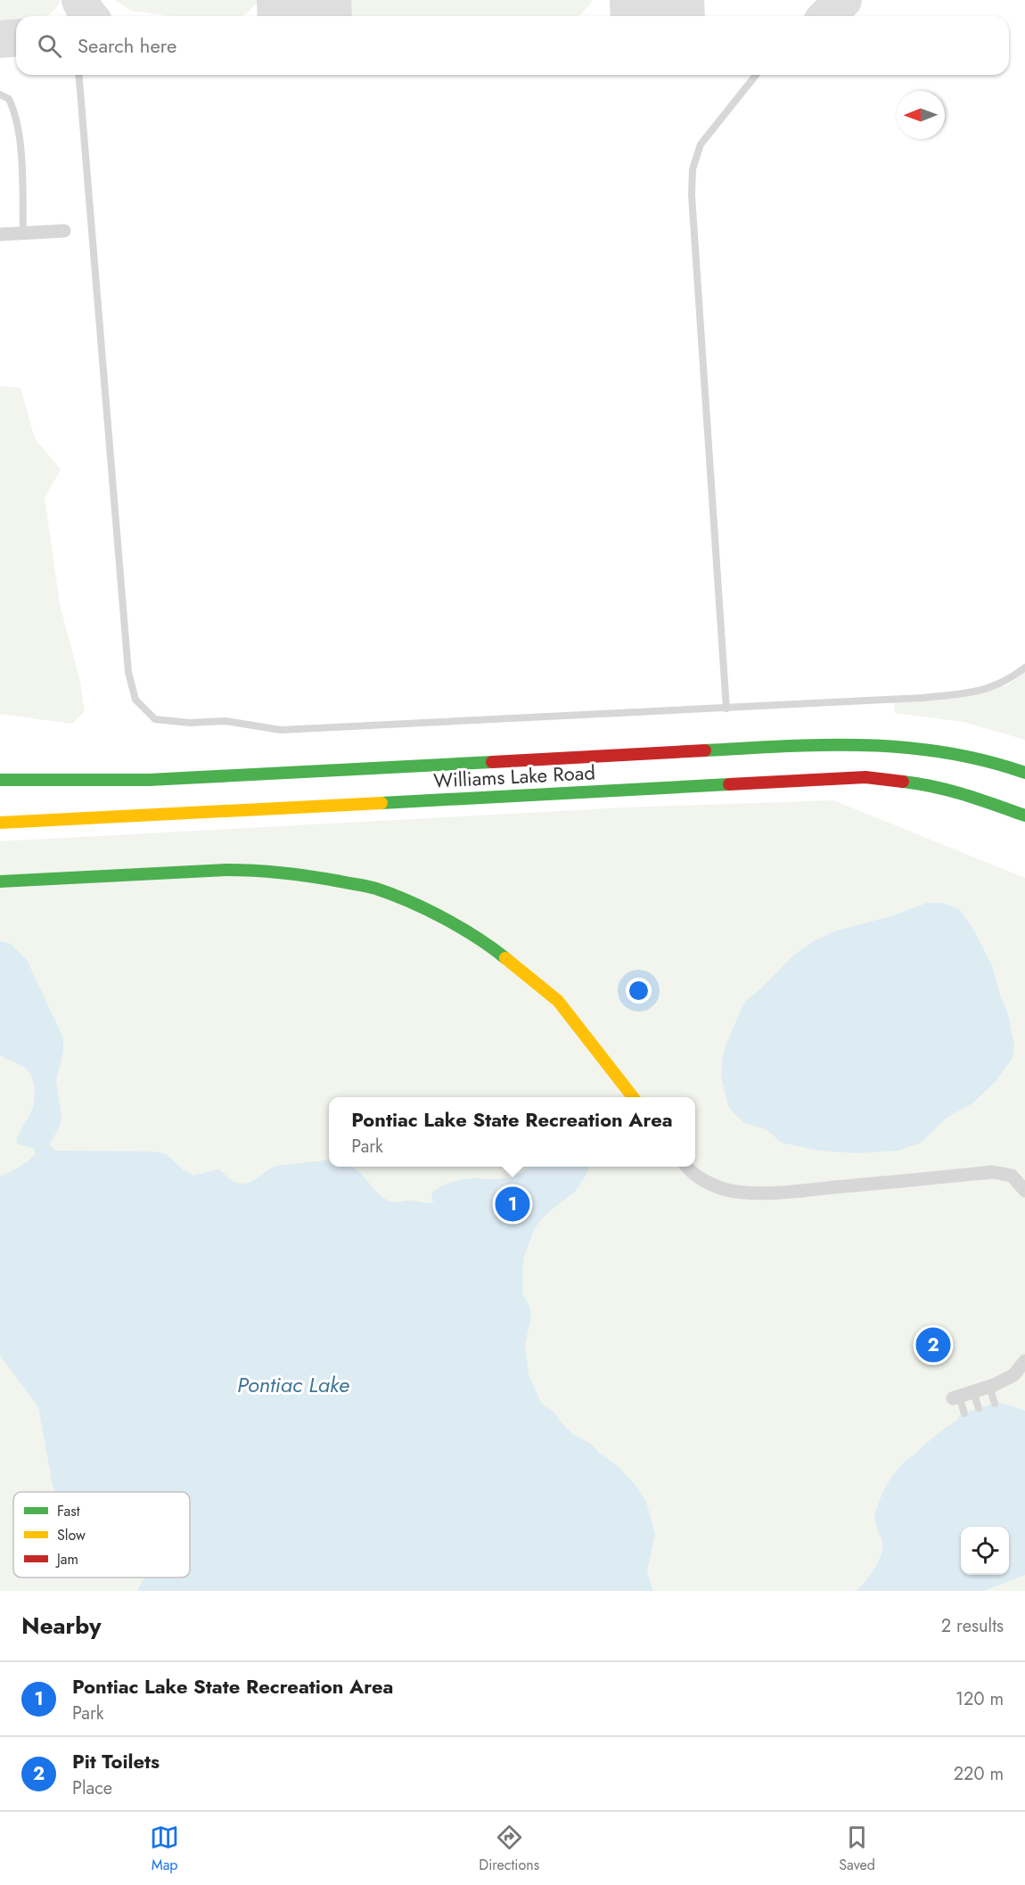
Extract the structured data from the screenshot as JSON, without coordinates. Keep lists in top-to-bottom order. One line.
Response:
{"streets":{"main road":["Williams Lake Road"]},"water":["Pontiac Lake"],"legend":["Fast","Slow","Jam"],"north":"left","page":{"search":"Search here","popup":["Pontiac Lake State Recreation Area","Park"],"pins":["1","2"],"heading":["Nearby","2 results"],"list":[{"mark":"1","name":"Pontiac Lake State Recreation Area","note":"Park","value":"120 m"},{"mark":"2","name":"Pit Toilets","note":"Place","value":"220 m"}],"nav":["Map","Directions","Saved"]}}
